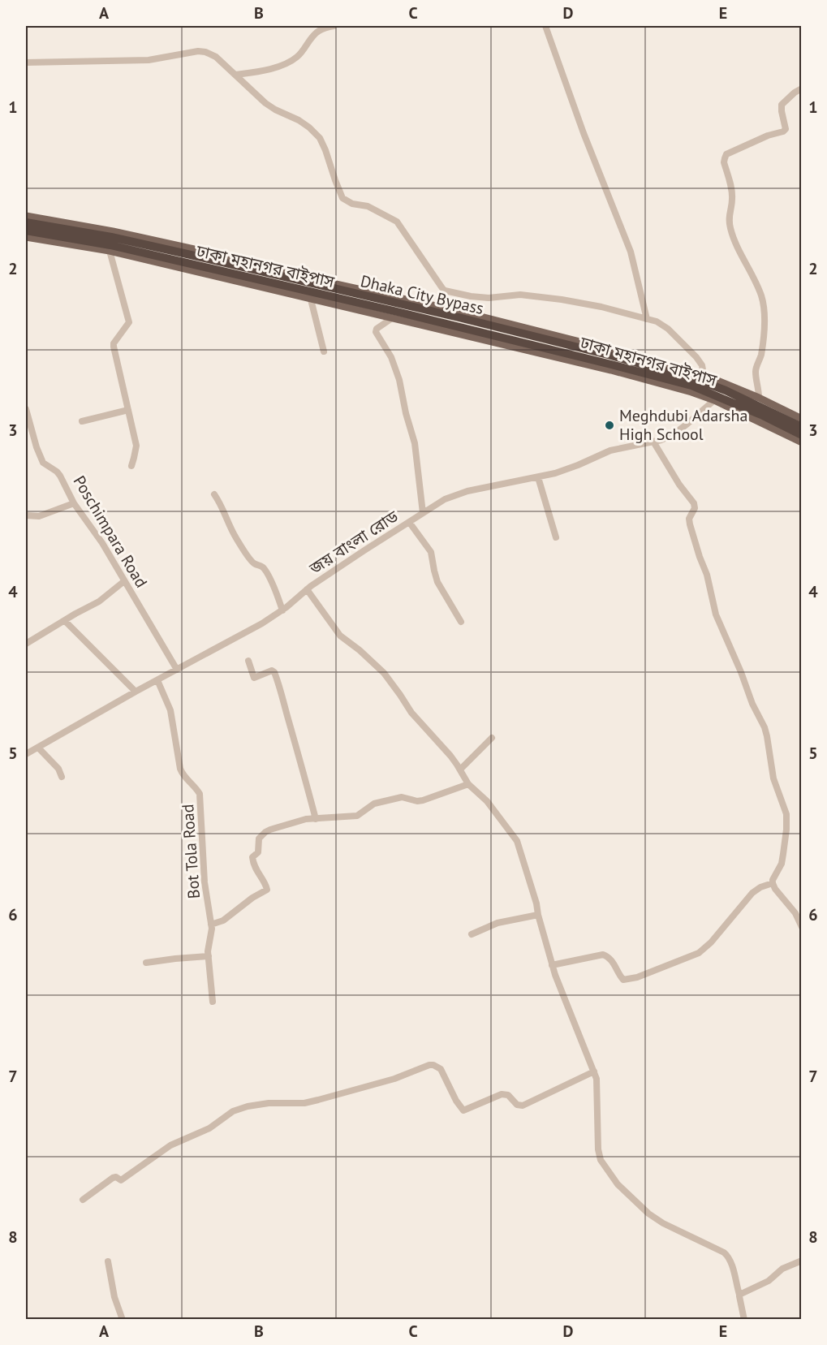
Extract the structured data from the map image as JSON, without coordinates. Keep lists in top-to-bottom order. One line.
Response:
{"streets":{"highway":["ঢাকা মহানগর বাইপাস","Dhaka City Bypass"],"street":["Poschimpara Road","জয় বাংলা রোড","Bot Tola Road"]},"crossings":[["Poschimpara Road","জয় বাংলা রোড"],["জয় বাংলা রোড","Bot Tola Road"]],"places":["Meghdubi Adarsha High School"],"grid":{"columns":["A","B","C","D","E"],"rows":["1","2","3","4","5","6","7","8"]}}
